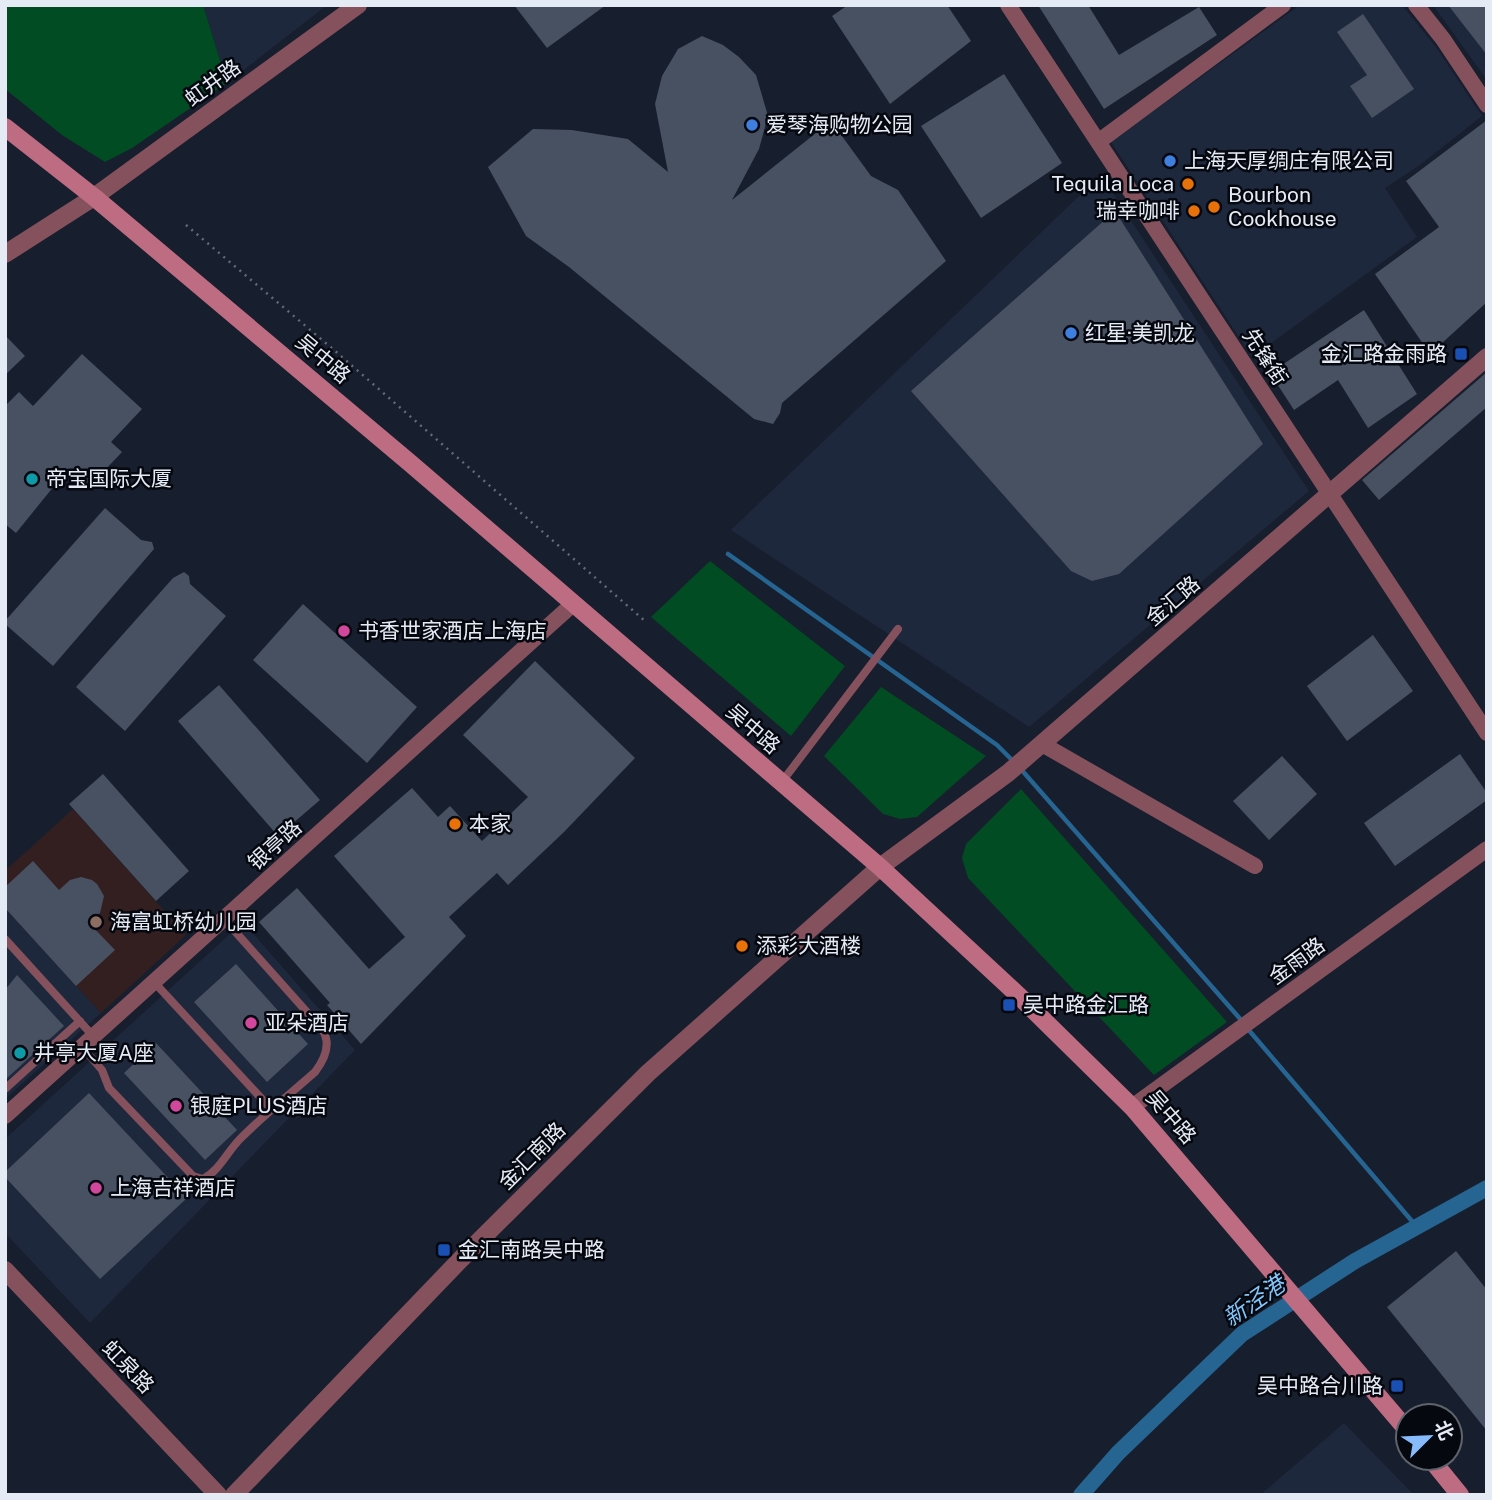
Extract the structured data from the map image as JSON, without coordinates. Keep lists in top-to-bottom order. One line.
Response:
{"streets":{"main road":["吴中路"],"street":["虹井路","先锋街","金汇路","银亭路","金雨路","金汇南路","虹泉路"]},"crossings":[["虹井路","吴中路"],["先锋街","金汇路"],["吴中路","金汇路"],["吴中路","银亭路"],["吴中路","金雨路"],["吴中路","金汇南路"],["金汇路","金汇南路"]],"water":["新泾港"],"places":{"other":["爱琴海购物公园","上海天厚绸庄有限公司","Tequila Loca","Bourbon Cookhouse","瑞幸咖啡","红星·美凯龙","帝宝国际大厦","书香世家酒店上海店","本家","海富虹桥幼儿园","添彩大酒楼","亚朵酒店","井亭大厦A座","银庭PLUS酒店","上海吉祥酒店"],"transit":["金汇路金雨路","吴中路金汇路","金汇南路吴中路","吴中路合川路"]},"north":"top right"}
